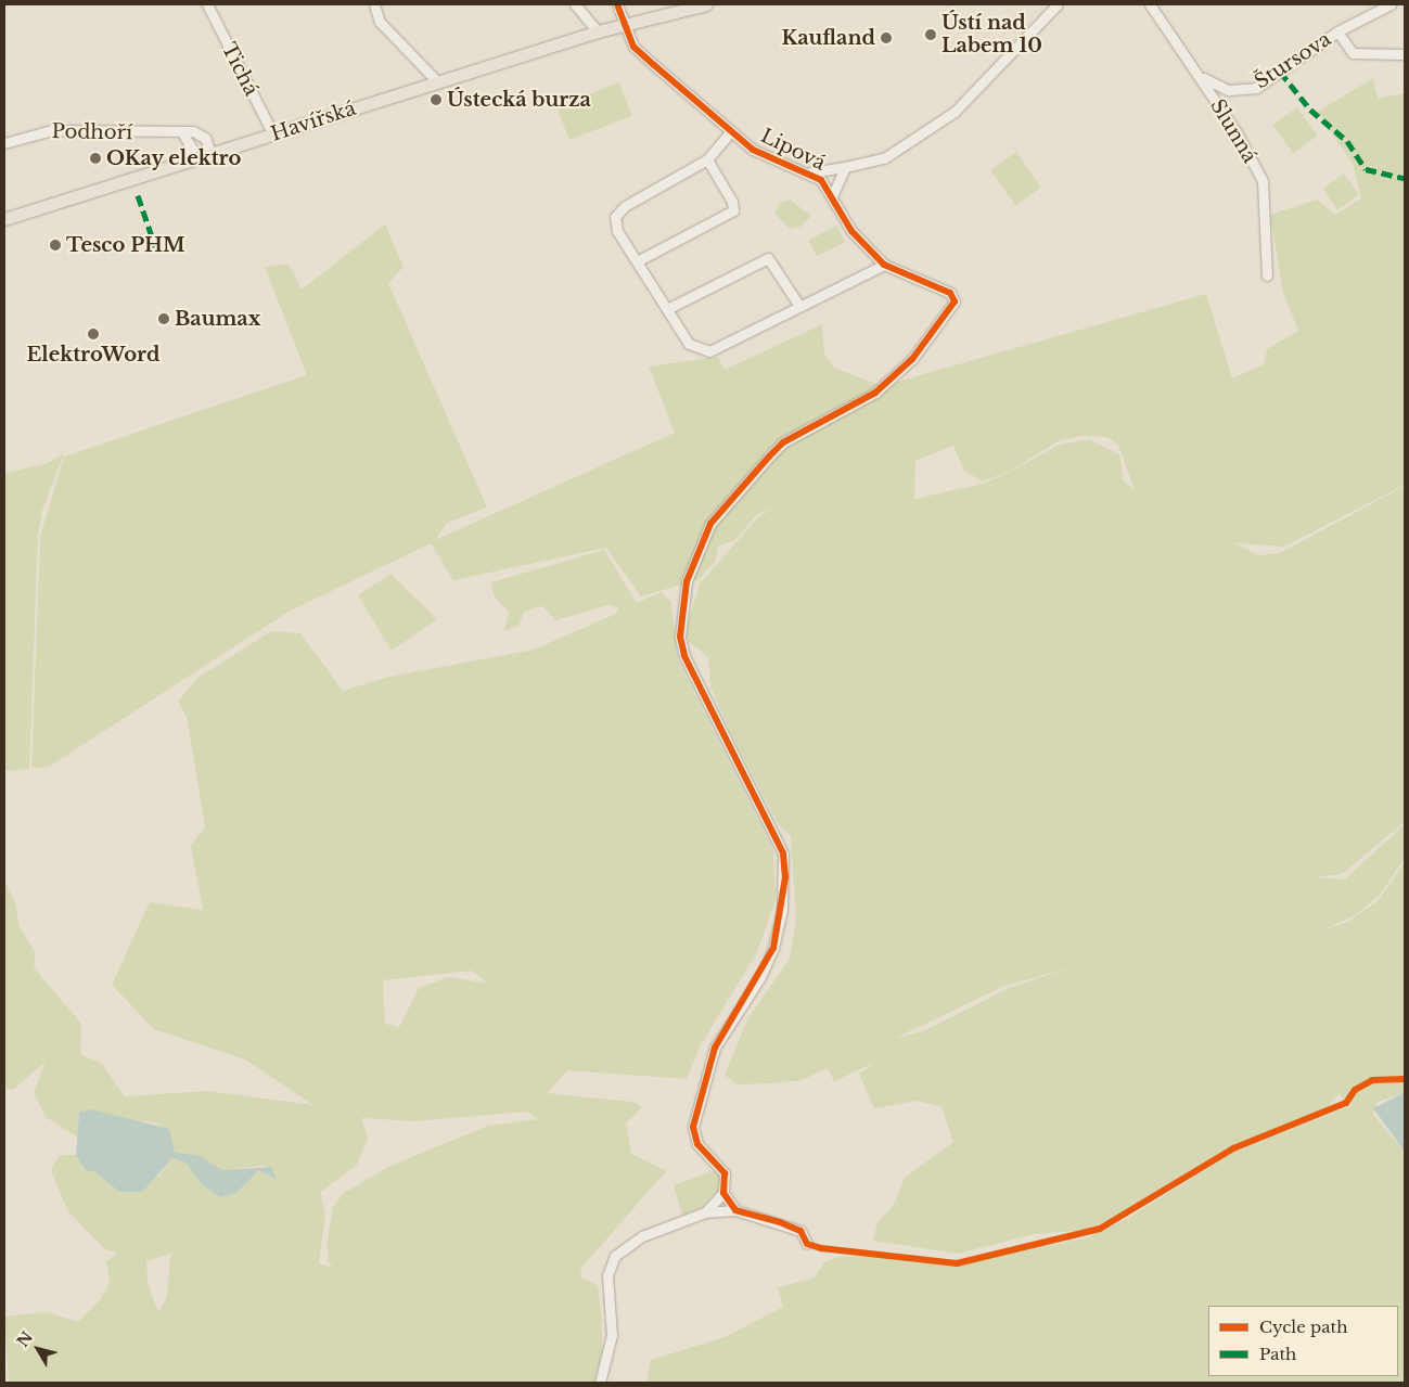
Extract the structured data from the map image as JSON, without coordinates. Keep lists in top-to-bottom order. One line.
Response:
{"streets":{"main road":["Havířská"],"street":["Štursova","Tichá","Slunná","Podhoří","Lipová"]},"crossings":[["Štursova","Slunná"],["Tichá","Havířská"],["Havířská","Podhoří"],["Havířská","Lipová"]],"places":["Ústí nad Labem 10","Kaufland","Ústecká burza","OKay elektro","Tesco PHM","Baumax","ElektroWord"],"legend":["Cycle path","Path"],"north":"top left"}
